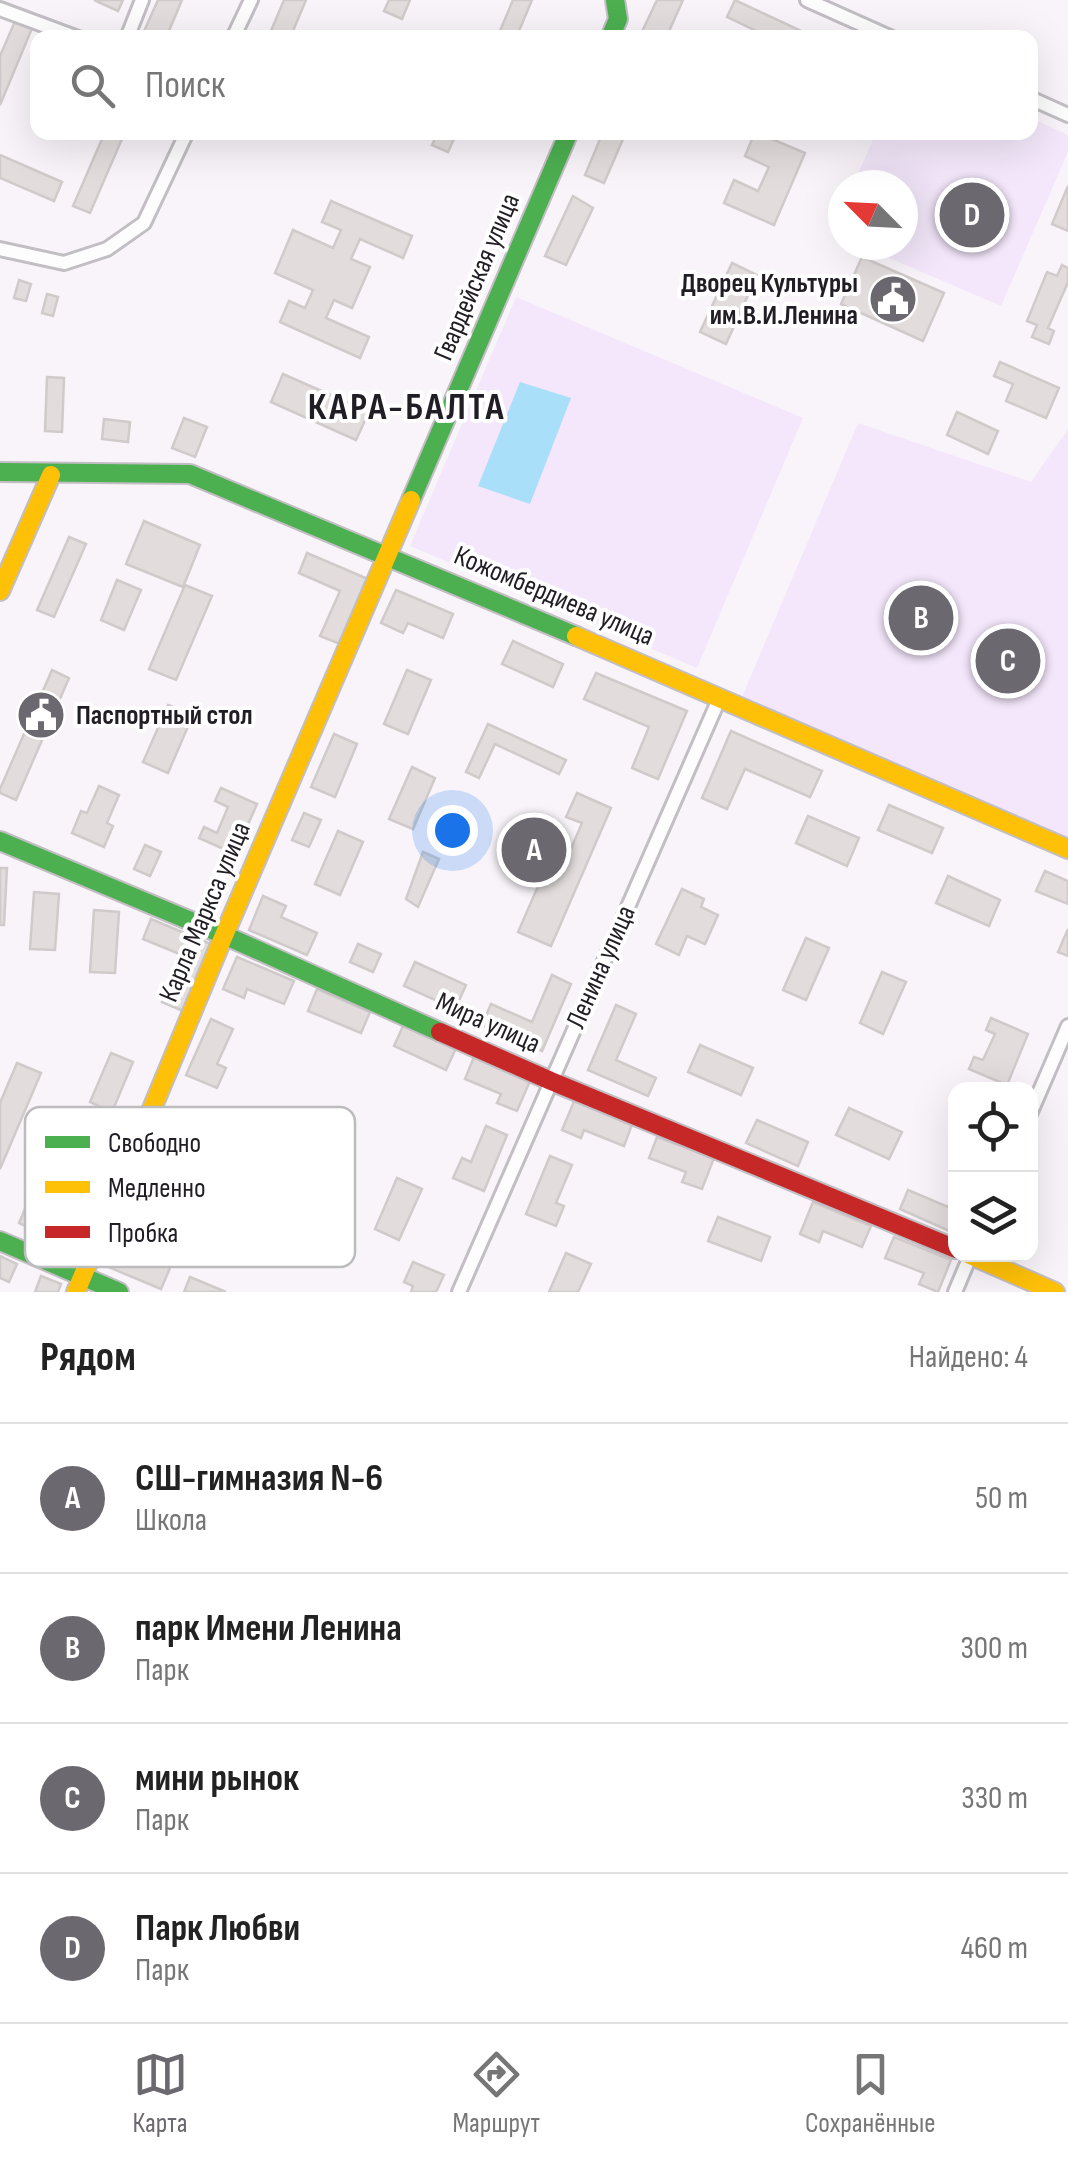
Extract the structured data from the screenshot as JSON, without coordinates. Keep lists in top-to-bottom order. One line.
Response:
{"streets":{"street":["Гвардейская улица","Кожомбердиева улица","Карла Маркса улица","Ленина улица","Мира улица"]},"crossings":[["Гвардейская улица","Кожомбердиева улица"],["Гвардейская улица","Карла Маркса улица"],["Кожомбердиева улица","Карла Маркса улица"],["Кожомбердиева улица","Ленина улица"],["Карла Маркса улица","Мира улица"],["Ленина улица","Мира улица"]],"districts":["КАРА-БАЛТА"],"places":{"public building":["Дворец Культуры им.В.И.Ленина","Паспортный стол"]},"legend":["Свободно","Медленно","Пробка"],"north":"top left","page":{"search":"Поиск","pins":["D","B","C","A"],"heading":["Рядом","Найдено: 4"],"list":[{"mark":"A","name":"СШ-гимназия N-6","note":"Школа","value":"50 m"},{"mark":"B","name":"парк Имени Ленина","note":"Парк","value":"300 m"},{"mark":"C","name":"мини рынок","note":"Парк","value":"330 m"},{"mark":"D","name":"Парк Любви","note":"Парк","value":"460 m"}],"nav":["Карта","Маршрут","Сохранённые"]}}
